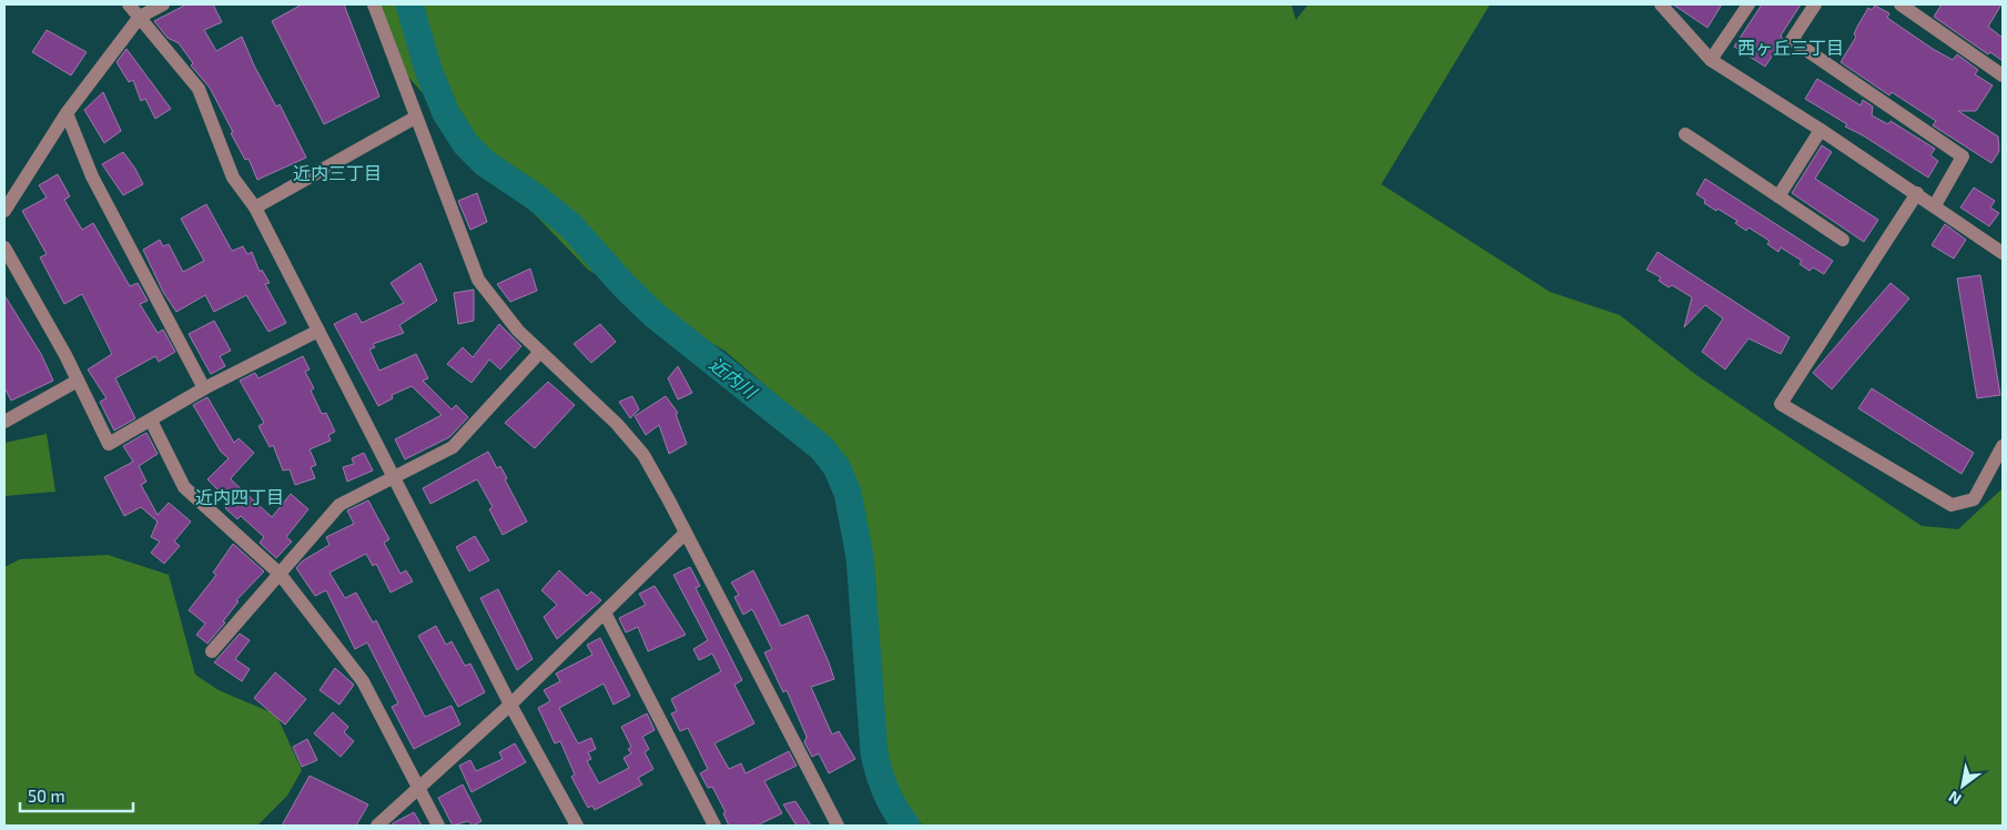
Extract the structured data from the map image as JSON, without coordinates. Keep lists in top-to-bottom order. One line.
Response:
{"districts":["西ヶ丘三丁目","近内三丁目","近内四丁目"],"water":["近内川"],"scale_bar":"50 m","north":"bottom left"}
